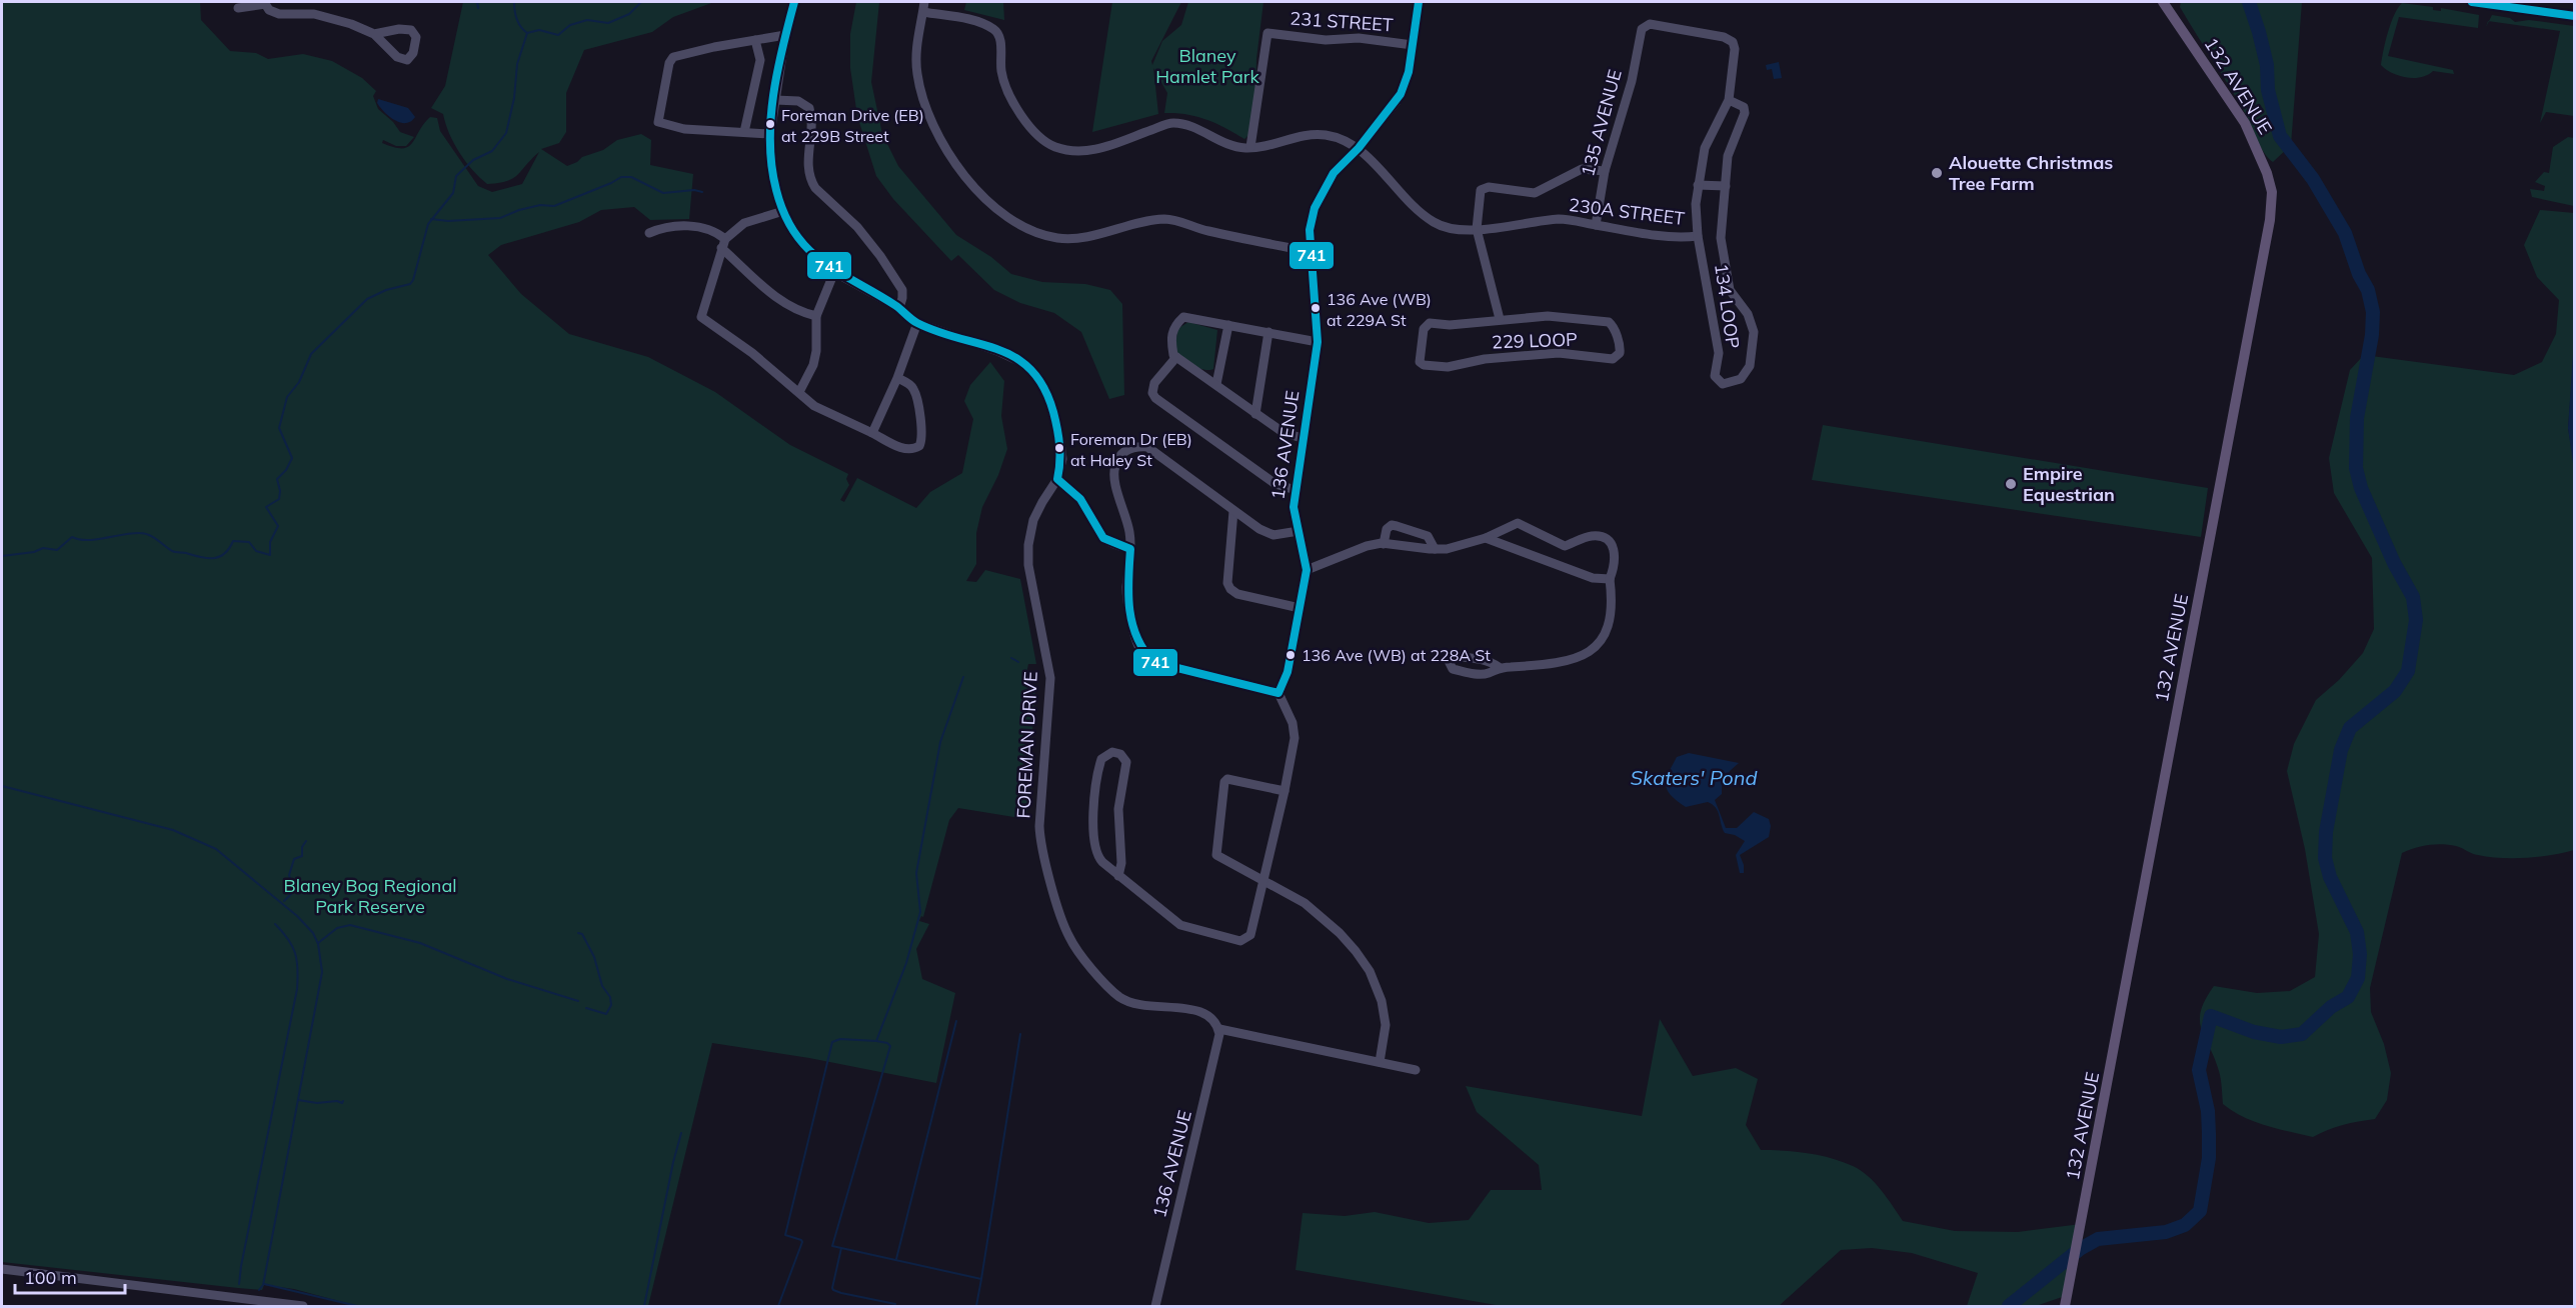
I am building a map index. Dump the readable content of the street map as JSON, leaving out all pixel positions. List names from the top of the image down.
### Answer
{
  "streets": {
    "main road": ["132 AVENUE"],
    "street": [
      "231 STREET",
      "135 AVENUE",
      "230A STREET",
      "134 LOOP",
      "229 LOOP",
      "136 AVENUE",
      "FOREMAN DRIVE"
    ]
  },
  "crossings": [
    ["231 STREET", "230A STREET"],
    ["231 STREET", "136 AVENUE"],
    ["135 AVENUE", "230A STREET"],
    ["135 AVENUE", "134 LOOP"],
    ["230A STREET", "134 LOOP"],
    ["230A STREET", "136 AVENUE"],
    ["136 AVENUE", "FOREMAN DRIVE"]
  ],
  "water": ["Skaters' Pond"],
  "parks": ["Blaney Hamlet Park", "Blaney Bog Regional Park Reserve"],
  "places": [
    "Foreman Drive (EB) at 229B Street",
    "Alouette Christmas Tree Farm",
    "136 Ave (WB) at 229A St",
    "Foreman Dr (EB) at Haley St",
    "Empire Equestrian",
    "136 Ave (WB) at 228A St"
  ],
  "lines": ["transit line 741"],
  "scale_bar": "100 m"
}
